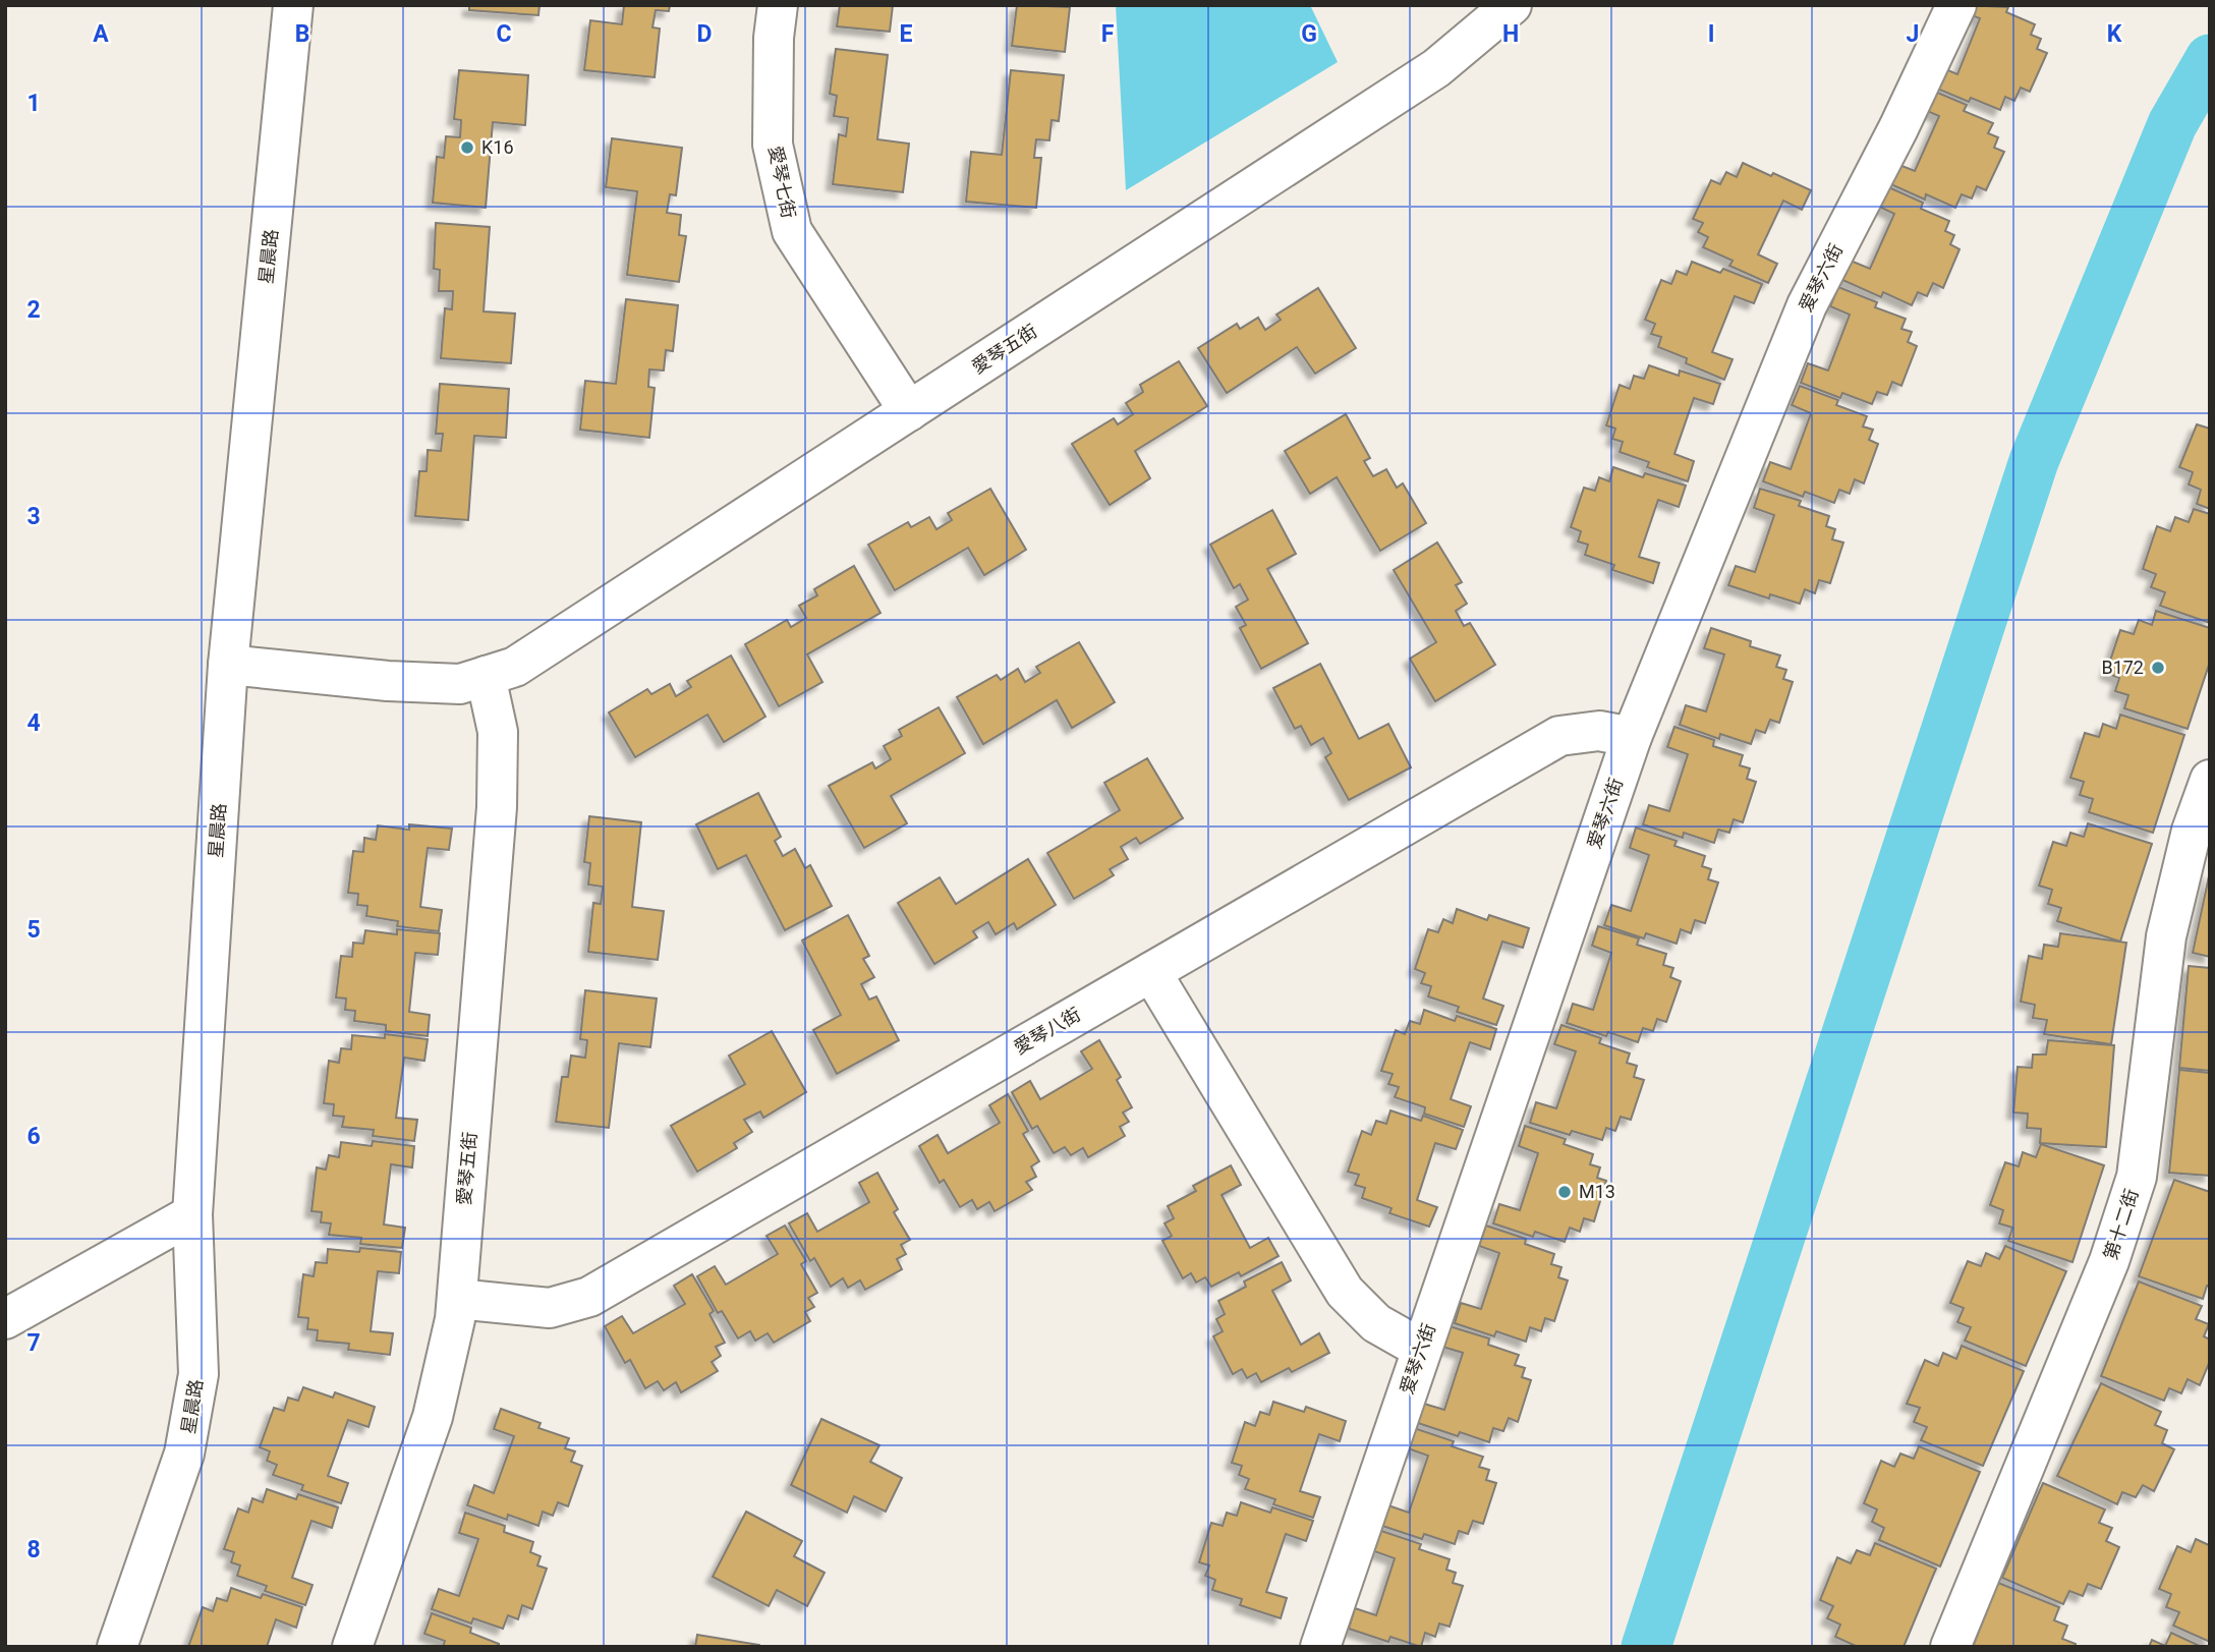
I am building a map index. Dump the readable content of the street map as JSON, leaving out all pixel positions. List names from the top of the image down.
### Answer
{
  "streets": {
    "street": [
      "愛琴七街",
      "星晨路",
      "爱琴六街",
      "愛琴五街",
      "愛琴八街",
      "第十二街"
    ]
  },
  "crossings": [
    ["愛琴七街", "愛琴五街"],
    ["星晨路", "愛琴五街"],
    ["爱琴六街", "愛琴八街"],
    ["愛琴五街", "愛琴八街"]
  ],
  "places": ["K16", "B172", "M13"],
  "grid": {
    "columns": [
      "A",
      "B",
      "C",
      "D",
      "E",
      "F",
      "G",
      "H",
      "I",
      "J",
      "K"
    ],
    "rows": [
      "1",
      "2",
      "3",
      "4",
      "5",
      "6",
      "7",
      "8"
    ]
  }
}
